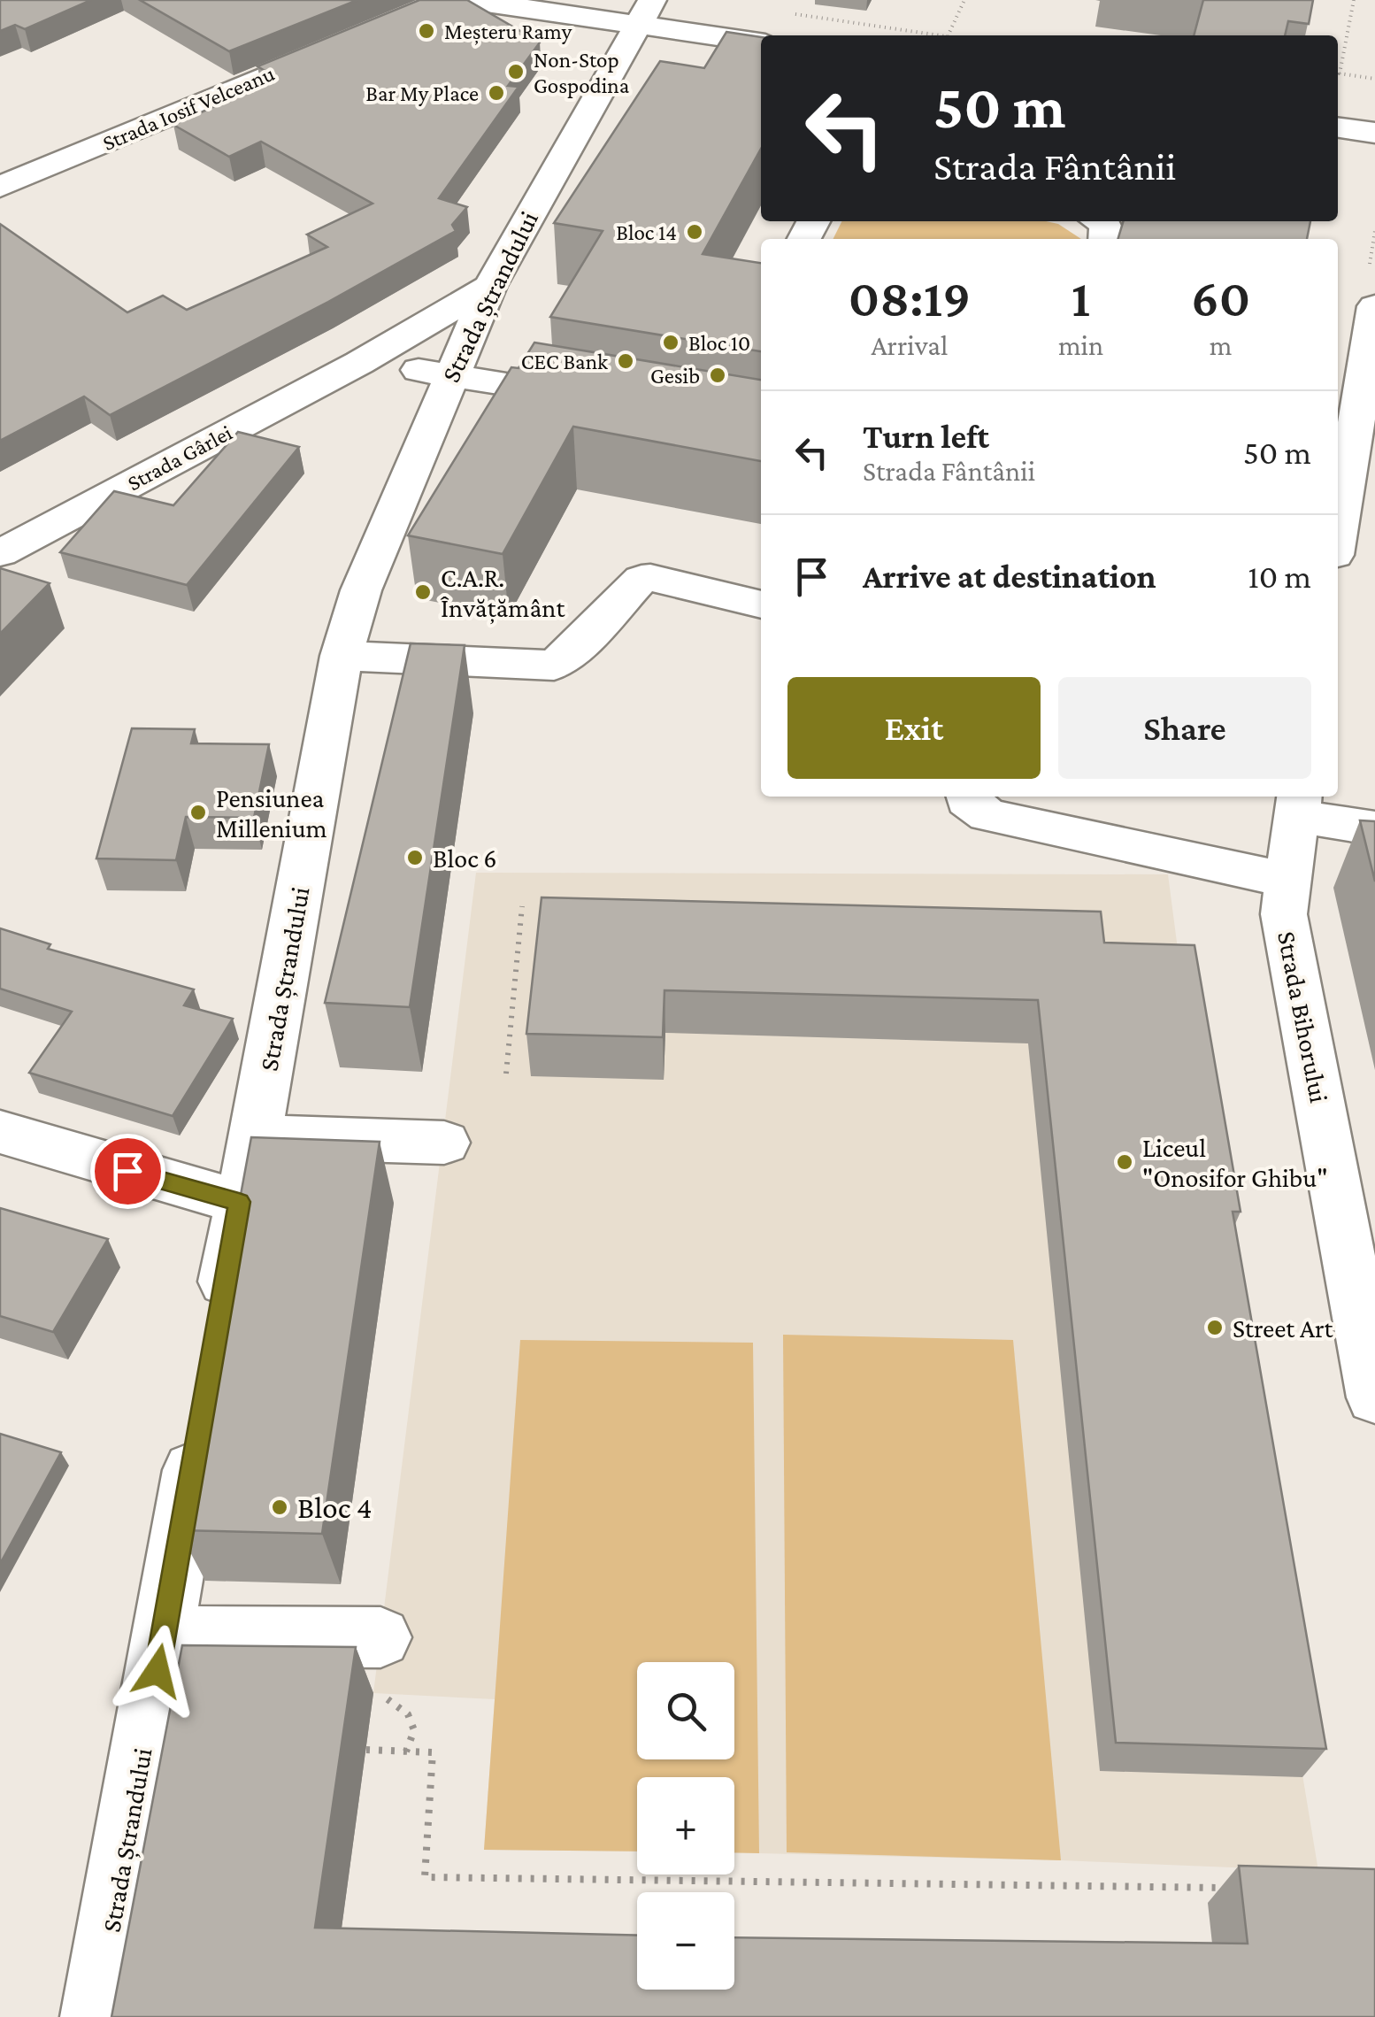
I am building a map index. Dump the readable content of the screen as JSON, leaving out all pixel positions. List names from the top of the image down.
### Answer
{
  "streets": {
    "street": [
      "Strada Iosif Velceanu",
      "Strada Ștrandului",
      "Strada Gârlei",
      "Strada Bihorului"
    ]
  },
  "crossings": [
    ["Strada Ștrandului", "Strada Gârlei"]
  ],
  "places": [
    "Meșteru Ramy",
    "Non-Stop Gospodina",
    "Bar My Place",
    "Bloc 14",
    "Bloc 10",
    "CEC Bank",
    "Gesib",
    "C.A.R. Învățământ",
    "Pensiunea Millenium",
    "Bloc 6",
    "Liceul \"Onosifor Ghibu\"",
    "Street Art",
    "Bloc 4"
  ],
  "page": {
    "turn": ["50 m", "Strada Fântânii"],
    "eta": [
      "08:19",
      "Arrival",
      "1",
      "min",
      "60",
      "m"
    ],
    "list": [
      {
        "name": "Turn left",
        "note": "Strada Fântânii",
        "value": "50 m"
      },
      {
        "name": "Arrive at destination",
        "value": "10 m"
      }
    ],
    "buttons": ["Exit", "Share"],
    "map_buttons": ["+", "−"]
  }
}
